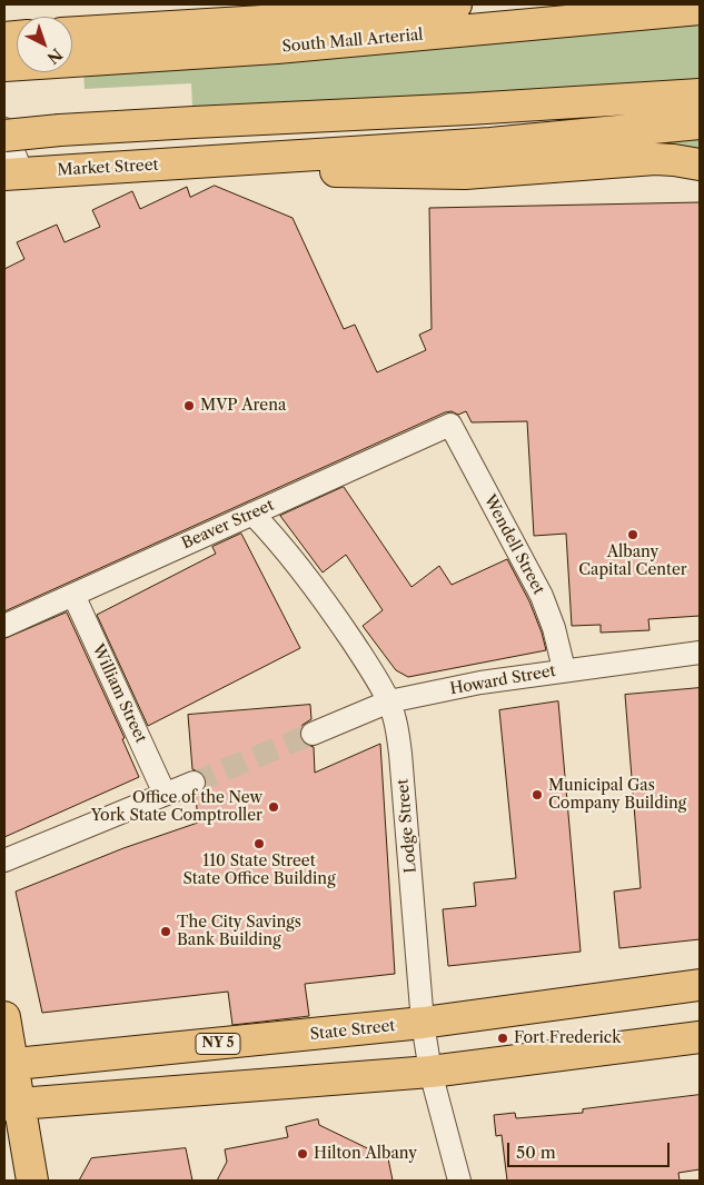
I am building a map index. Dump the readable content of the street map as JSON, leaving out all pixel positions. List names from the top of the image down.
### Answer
{
  "streets": {
    "main road": [
      "South Mall Arterial",
      "Market Street",
      "State Street",
      "NY 5"
    ],
    "street": [
      "Beaver Street",
      "Wendell Street",
      "Howard Street",
      "William Street",
      "Lodge Street"
    ]
  },
  "crossings": [
    ["Beaver Street", "Wendell Street"],
    ["Beaver Street", "William Street"],
    ["Beaver Street", "Lodge Street"],
    ["Wendell Street", "Howard Street"],
    ["Howard Street", "Lodge Street"],
    ["Lodge Street", "State Street"]
  ],
  "places": [
    "MVP Arena",
    "Albany Capital Center",
    "Municipal Gas Company Building",
    "Office of the New York State Comptroller",
    "110 State Street State Office Building",
    "The City Savings Bank Building",
    "Fort Frederick",
    "Hilton Albany"
  ],
  "scale_bar": "50 m",
  "north": "bottom right"
}
